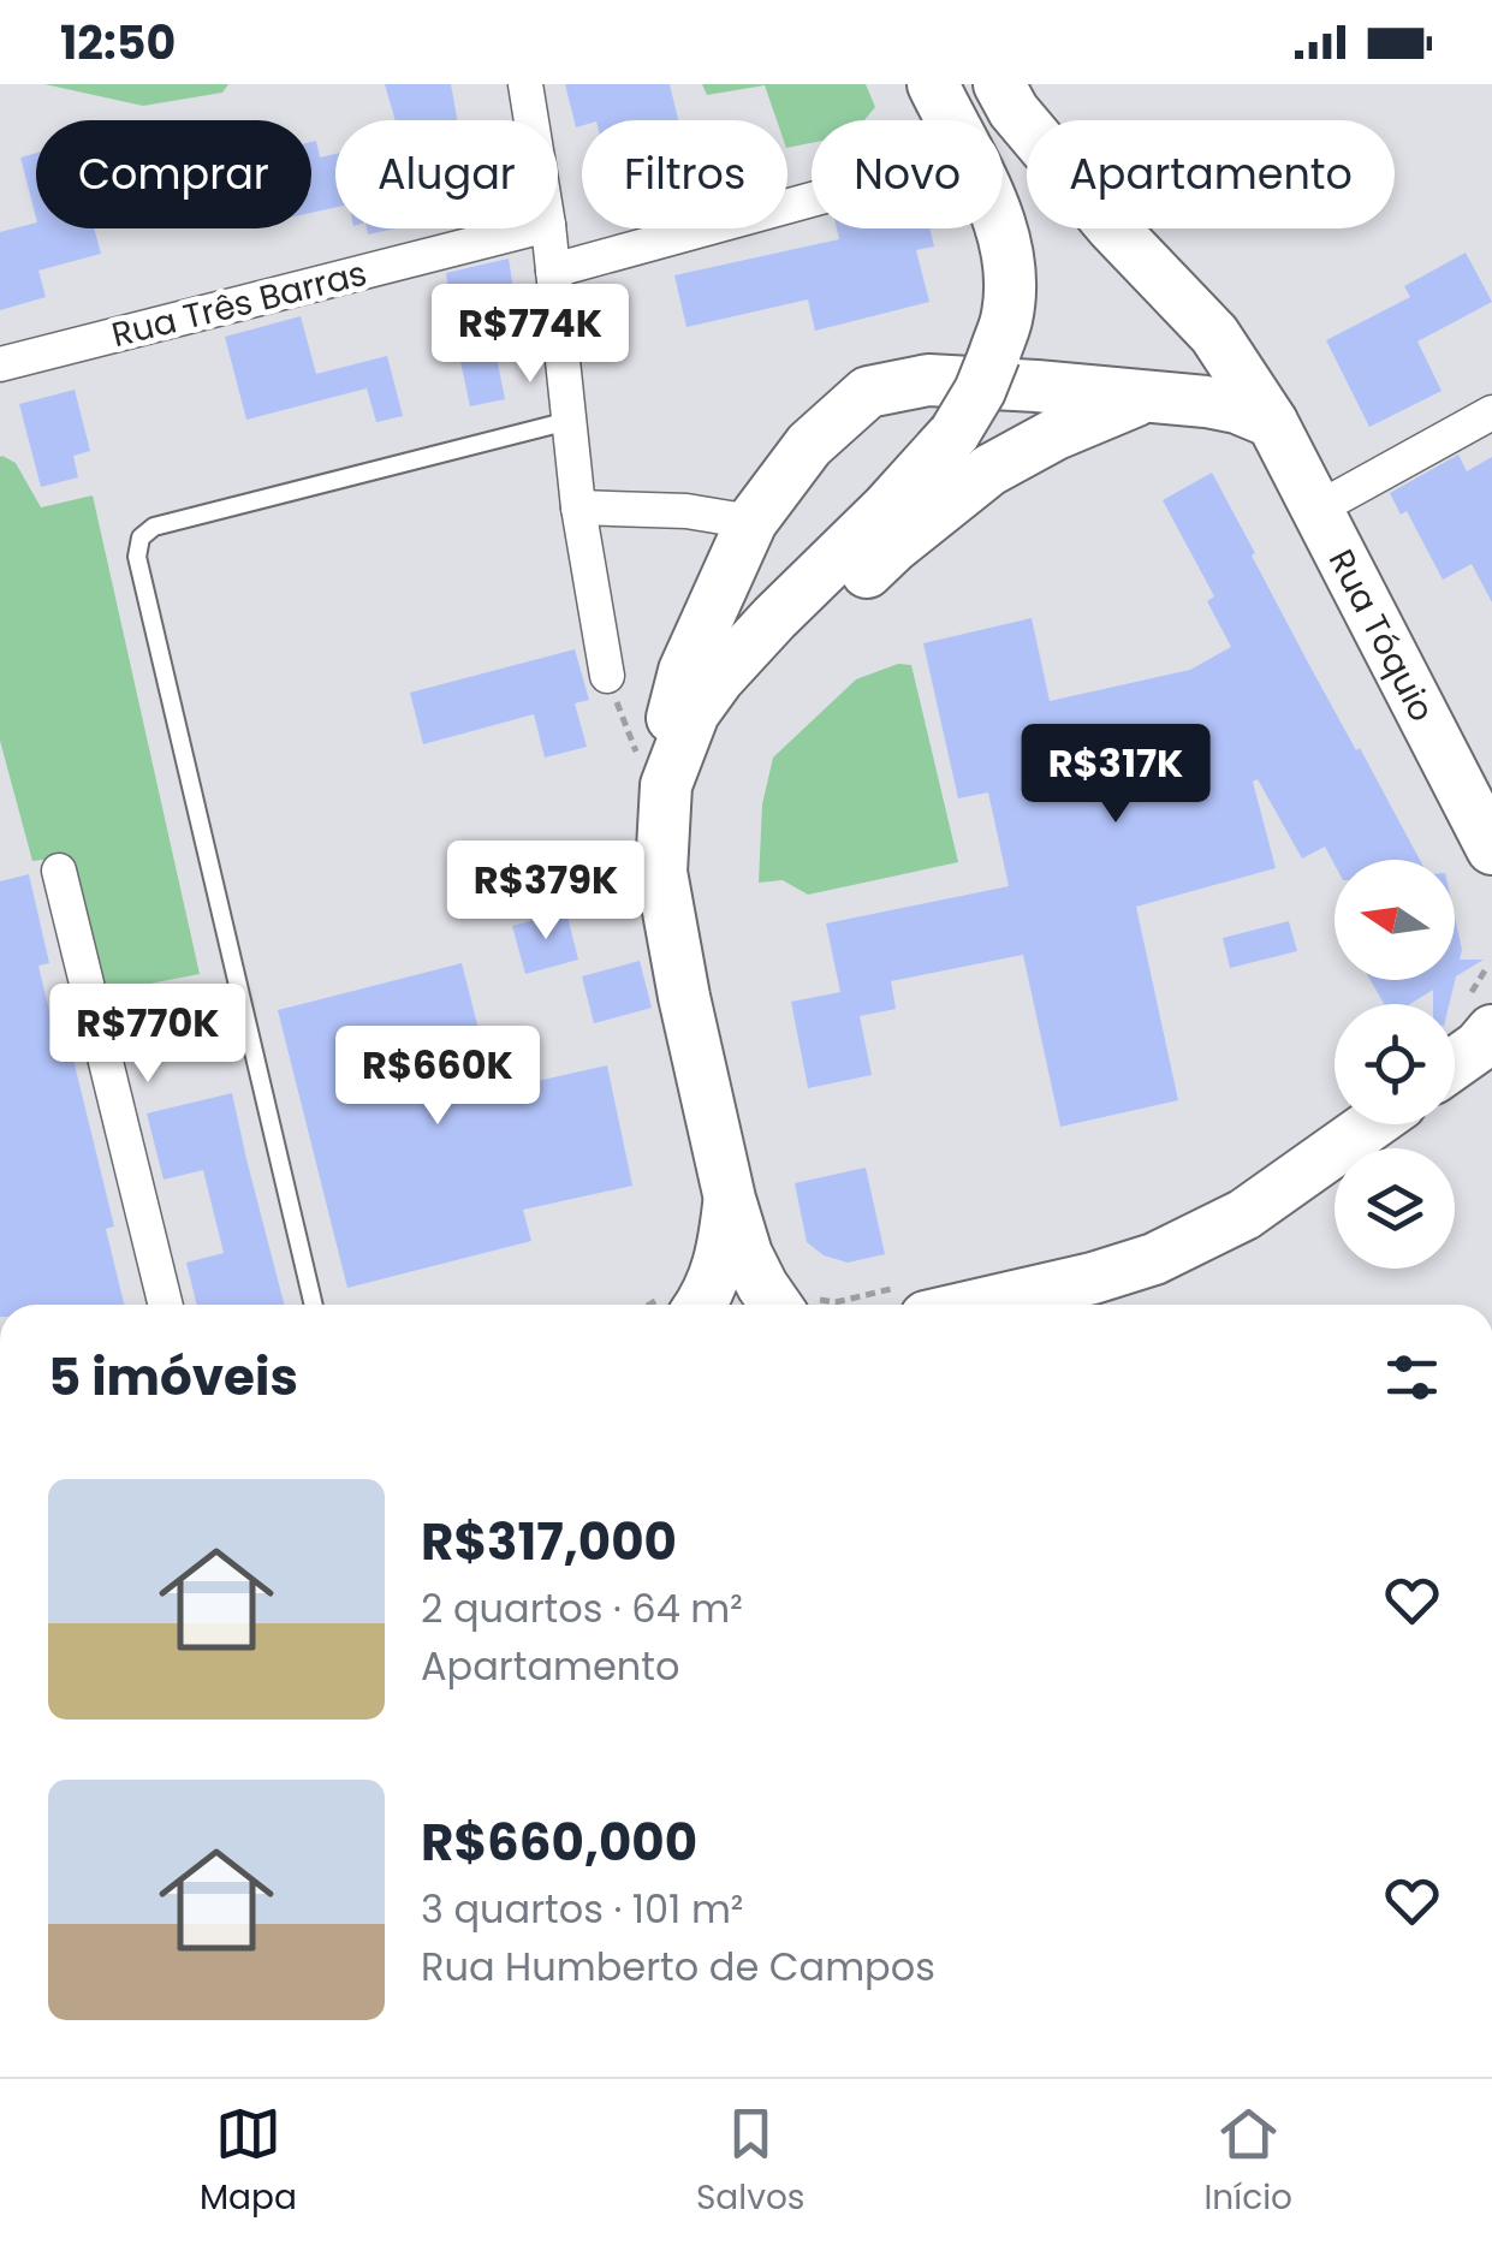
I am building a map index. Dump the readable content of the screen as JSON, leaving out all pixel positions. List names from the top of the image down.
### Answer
{
  "streets": {
    "main road": ["Rua Tóquio"],
    "street": ["Rua Três Barras"]
  },
  "north": "left",
  "page": {
    "status": "12:50",
    "chip": [
      "Comprar",
      "Alugar",
      "Filtros",
      "Novo",
      "Apartamento"
    ],
    "price": [
      "R$774K",
      "R$317K",
      "R$379K",
      "R$770K",
      "R$660K"
    ],
    "heading": "5 imóveis",
    "list": [
      {
        "name": "R$317,000",
        "note": "2 quartos · 64 m² · Apartamento"
      },
      {
        "name": "R$660,000",
        "note": "3 quartos · 101 m² · Rua Humberto de Campos"
      }
    ],
    "tabs": ["Mapa", "Salvos", "Início"]
  }
}
